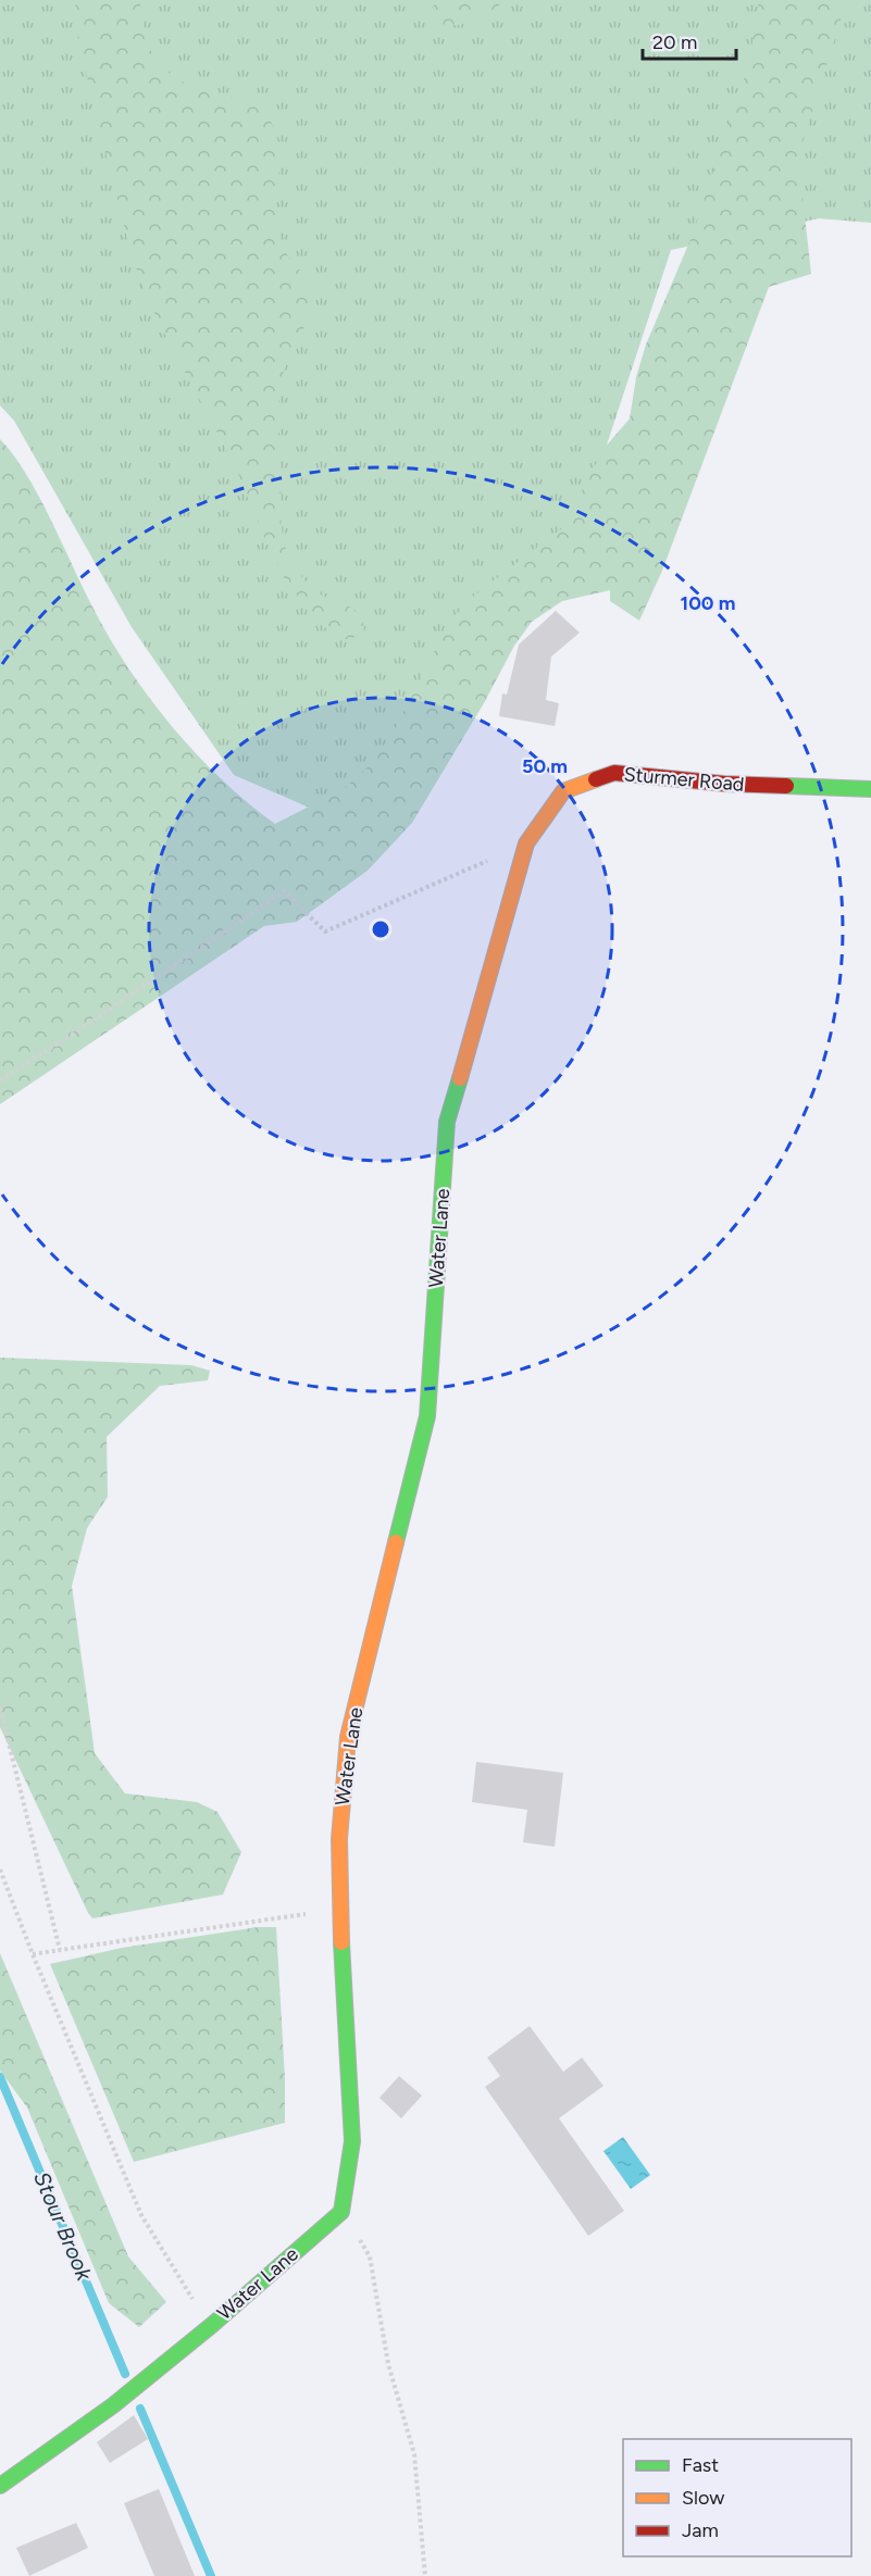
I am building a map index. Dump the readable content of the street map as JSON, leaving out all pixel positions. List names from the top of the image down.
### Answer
{
  "streets": {
    "main road": ["Sturmer Road", "Water Lane"]
  },
  "crossings": [
    ["Sturmer Road", "Water Lane"]
  ],
  "water": ["Stour Brook"],
  "legend": ["Fast", "Slow", "Jam"],
  "scale_bar": "20 m",
  "rings": ["100 m", "50 m"]
}
